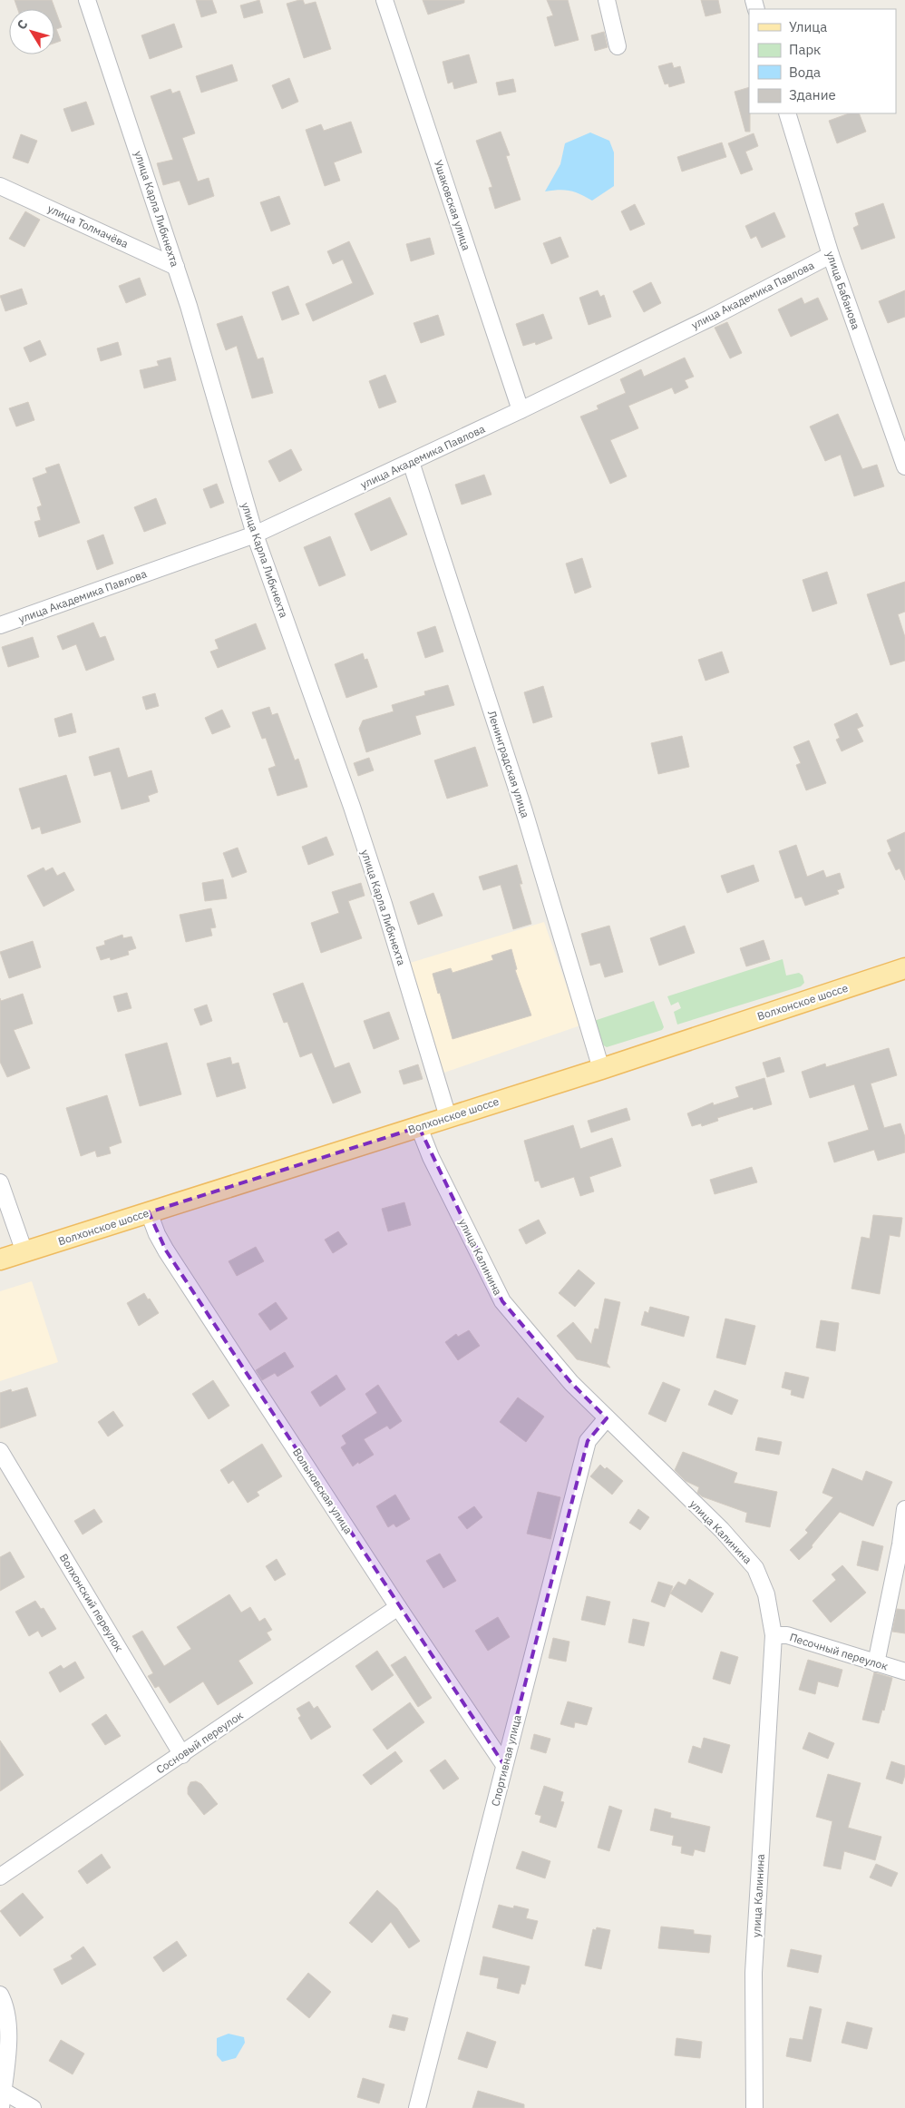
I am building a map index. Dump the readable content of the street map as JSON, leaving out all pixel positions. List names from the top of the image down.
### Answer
{
  "streets": {
    "main road": ["Волхонское шоссе"],
    "street": [
      "Ушаковская улица",
      "улица Карла Либкнехта",
      "улица Толмачёва",
      "улица Бабанова",
      "улица Академика Павлова",
      "Ленинградская улица",
      "улица Калинина",
      "Вольновская улица",
      "Волхонский переулок",
      "Песочный переулок",
      "Сосновый переулок",
      "Спортивная улица"
    ]
  },
  "crossings": [
    ["Ушаковская улица", "улица Академика Павлова"],
    ["улица Карла Либкнехта", "улица Толмачёва"],
    ["улица Карла Либкнехта", "улица Академика Павлова"],
    ["улица Карла Либкнехта", "Волхонское шоссе"],
    ["улица Бабанова", "улица Академика Павлова"],
    ["улица Академика Павлова", "Ленинградская улица"],
    ["Ленинградская улица", "Волхонское шоссе"],
    ["Волхонское шоссе", "улица Калинина"],
    ["Волхонское шоссе", "Вольновская улица"],
    ["улица Калинина", "Песочный переулок"],
    ["улица Калинина", "Спортивная улица"],
    ["Вольновская улица", "Сосновый переулок"],
    ["Вольновская улица", "Спортивная улица"],
    ["Волхонский переулок", "Сосновый переулок"]
  ],
  "legend": [
    "Улица",
    "Парк",
    "Вода",
    "Здание"
  ],
  "north": "top left"
}
